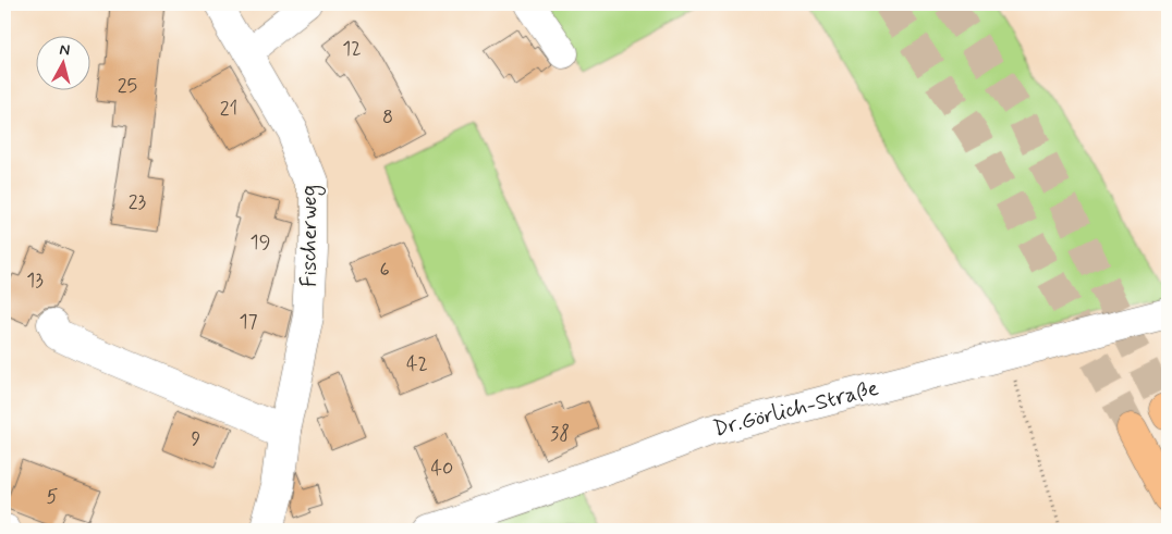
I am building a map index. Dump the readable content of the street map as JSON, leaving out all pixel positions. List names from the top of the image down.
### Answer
{
  "streets": {
    "street": ["Fischerweg", "Dr.Görlich-Straße"]
  },
  "house_numbers": [
    "12",
    "25",
    "21",
    "8",
    "23",
    "19",
    "6",
    "13",
    "17",
    "42",
    "38",
    "9",
    "40",
    "5"
  ],
  "north": "top"
}
